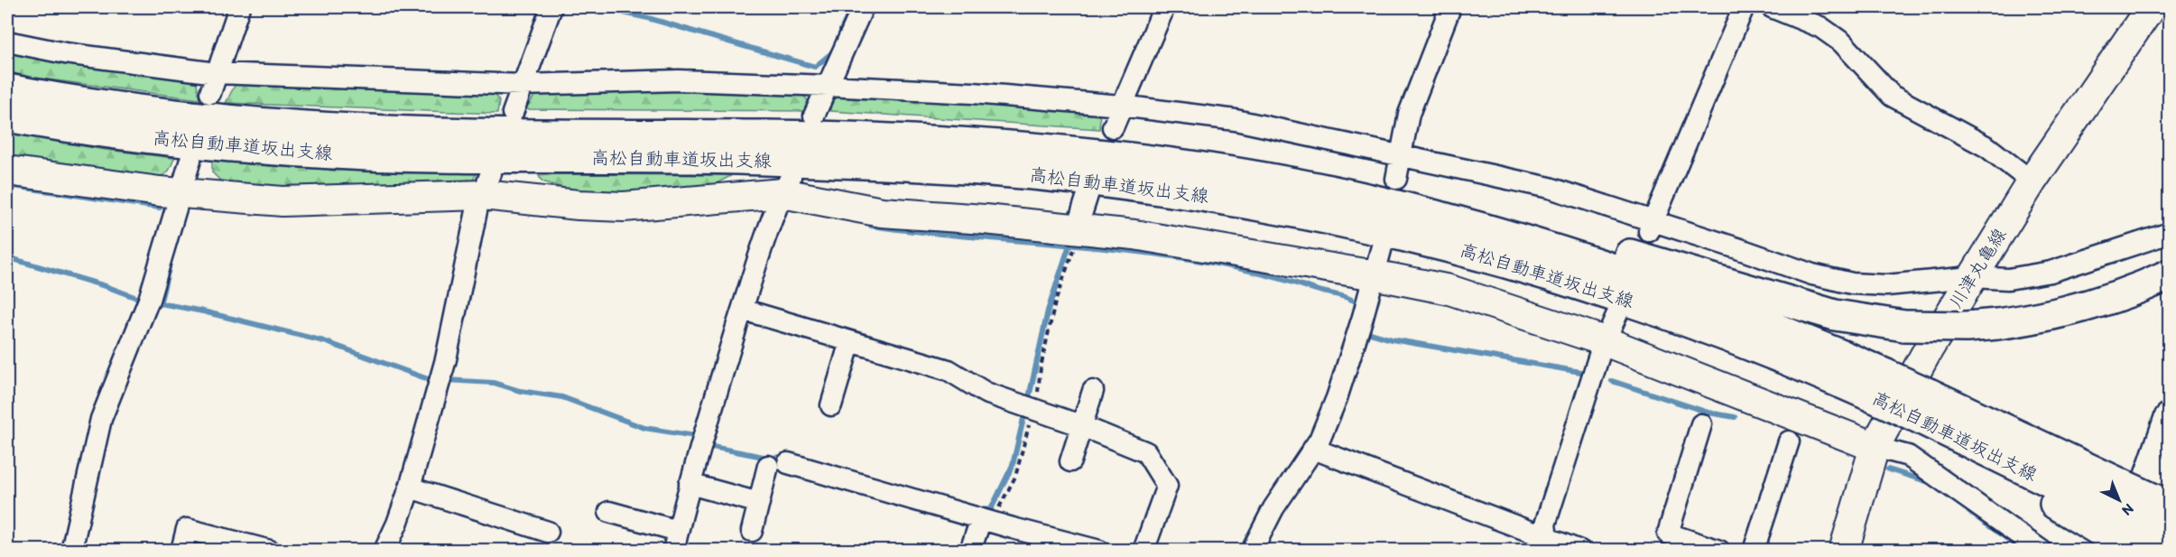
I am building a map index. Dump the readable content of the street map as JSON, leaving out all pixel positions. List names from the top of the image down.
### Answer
{
  "streets": {
    "highway": ["高松自動車道坂出支線"],
    "street": ["川津丸亀線"]
  },
  "north": "bottom right"
}
